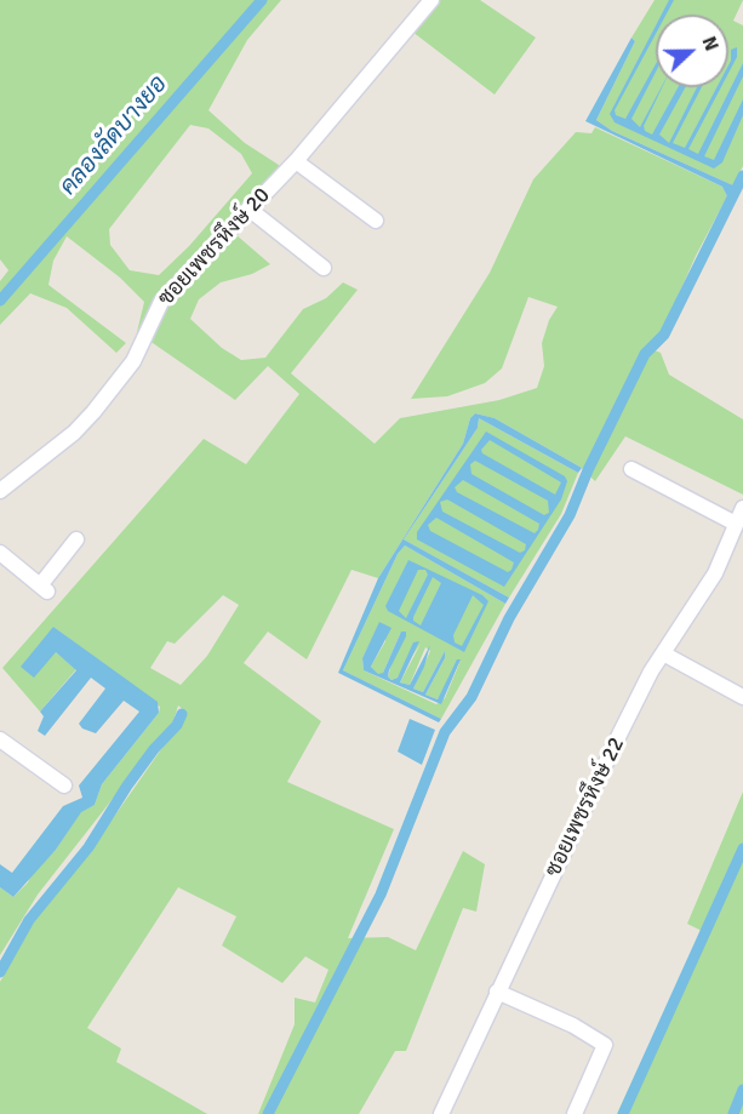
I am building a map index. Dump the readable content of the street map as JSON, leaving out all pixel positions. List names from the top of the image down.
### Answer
{
  "streets": {
    "street": ["ซอยเพชรหึงษ์ 20", "ซอยเพชรหึงษ์ 22"]
  },
  "water": ["คลองลัดบางยอ"],
  "north": "right"
}
